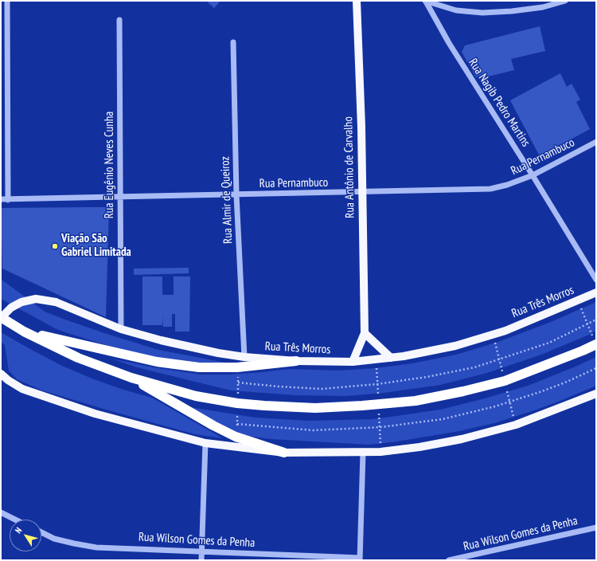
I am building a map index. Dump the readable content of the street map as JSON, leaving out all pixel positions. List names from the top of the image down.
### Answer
{
  "streets": {
    "main road": ["Rua Antônio de Carvalho", "Rua Três Morros"],
    "street": [
      "Rua Nagib Pedro Martins",
      "Rua Pernambuco",
      "Rua Eugênio Neves Cunha",
      "Rua Almir de Queiroz",
      "Rua Wilson Gomes da Penha"
    ]
  },
  "crossings": [
    ["Rua Nagib Pedro Martins", "Rua Pernambuco"],
    ["Rua Pernambuco", "Rua Eugênio Neves Cunha"],
    ["Rua Pernambuco", "Rua Antônio de Carvalho"],
    ["Rua Pernambuco", "Rua Almir de Queiroz"],
    ["Rua Eugênio Neves Cunha", "Rua Três Morros"],
    ["Rua Antônio de Carvalho", "Rua Três Morros"],
    ["Rua Almir de Queiroz", "Rua Três Morros"]
  ],
  "places": ["Viação São Gabriel Limitada"],
  "north": "top left"
}
